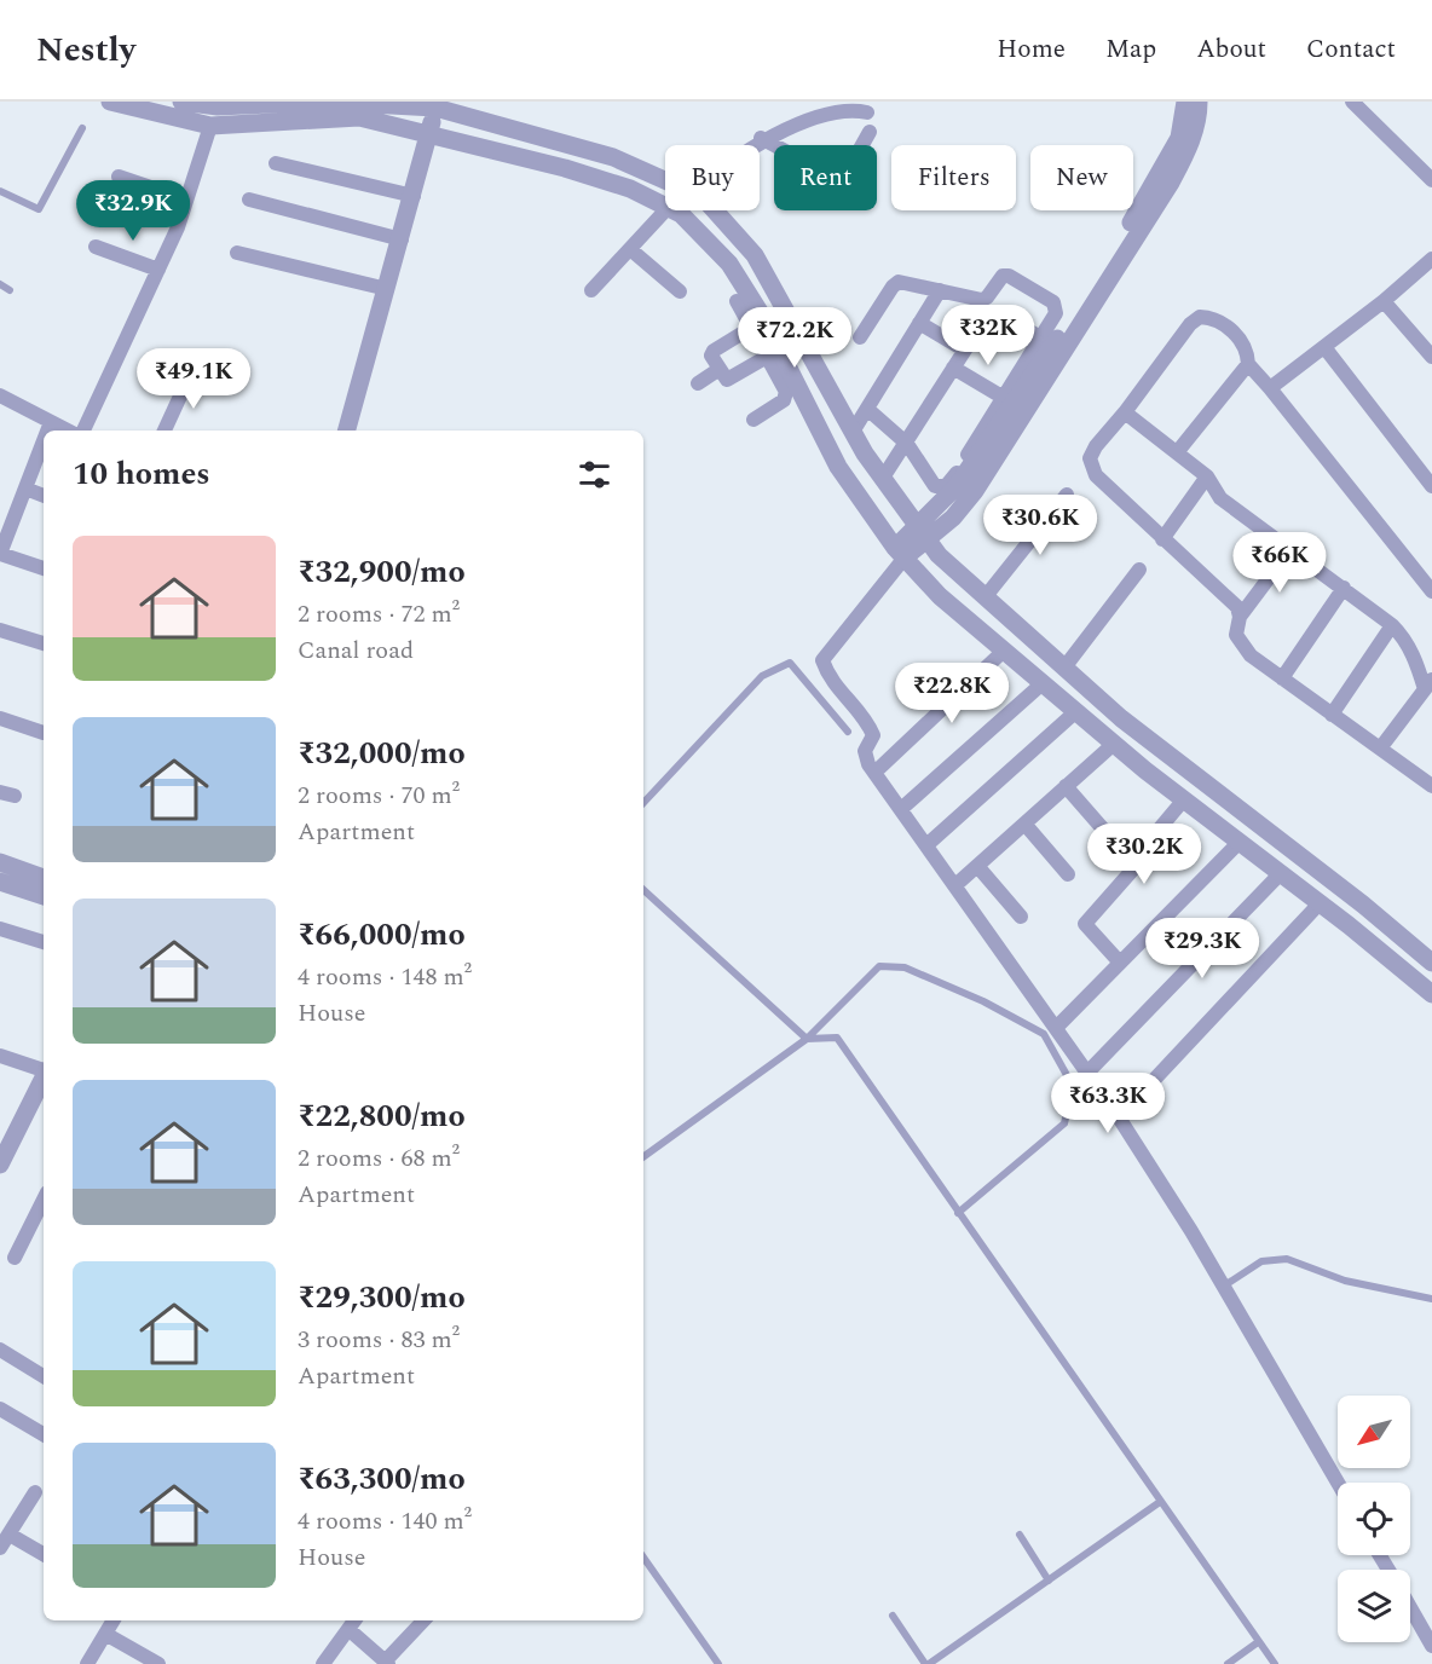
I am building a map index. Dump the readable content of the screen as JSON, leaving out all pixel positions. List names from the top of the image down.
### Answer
{
  "north": "bottom left",
  "page": {
    "header": "Nestly",
    "nav": [
      "Home",
      "Map",
      "About",
      "Contact"
    ],
    "chip": [
      "Buy",
      "Rent",
      "Filters",
      "New"
    ],
    "price": [
      "₹32.9K",
      "₹32K",
      "₹72.2K",
      "₹49.1K",
      "₹30.6K",
      "₹66K",
      "₹22.8K",
      "₹30.2K",
      "₹29.3K",
      "₹63.3K"
    ],
    "heading": "10 homes",
    "list": [
      {
        "name": "₹32,900/mo",
        "note": "2 rooms · 72 m² · Canal road"
      },
      {
        "name": "₹32,000/mo",
        "note": "2 rooms · 70 m² · Apartment"
      },
      {
        "name": "₹66,000/mo",
        "note": "4 rooms · 148 m² · House"
      },
      {
        "name": "₹22,800/mo",
        "note": "2 rooms · 68 m² · Apartment"
      },
      {
        "name": "₹29,300/mo",
        "note": "3 rooms · 83 m² · Apartment"
      },
      {
        "name": "₹63,300/mo",
        "note": "4 rooms · 140 m² · House"
      }
    ]
  }
}
